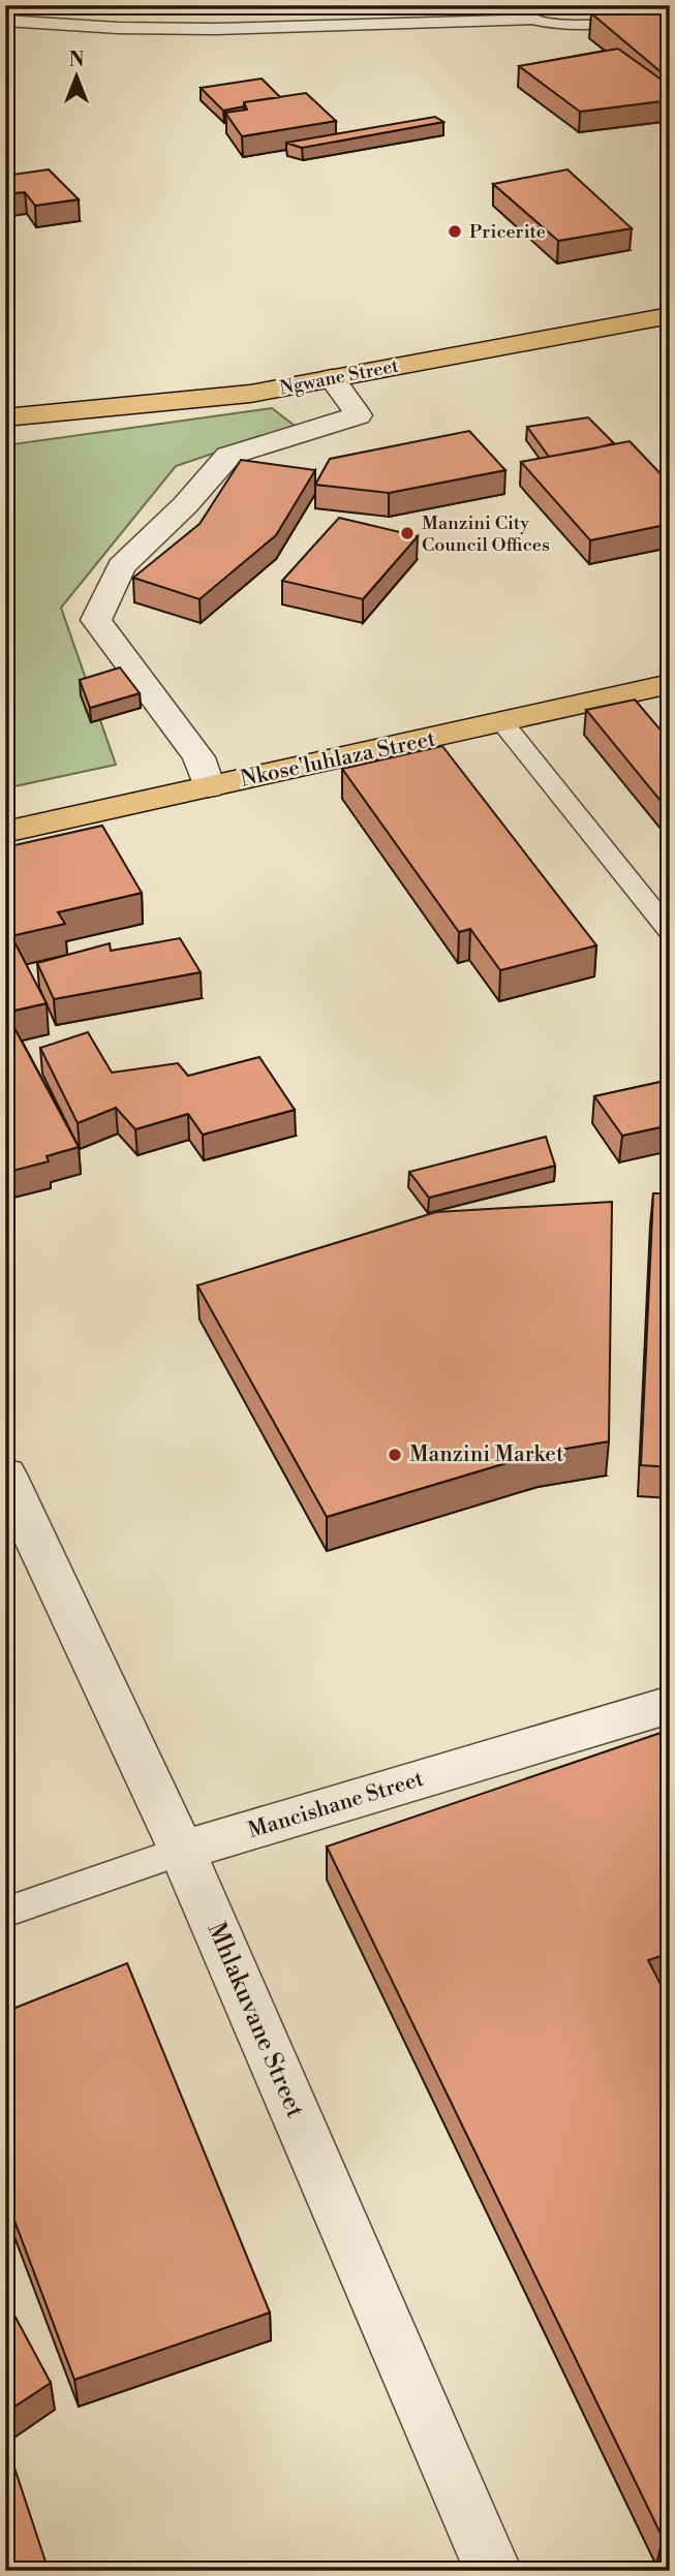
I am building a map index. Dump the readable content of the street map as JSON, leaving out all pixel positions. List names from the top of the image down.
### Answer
{
  "streets": {
    "main road": ["Ngwane Street", "Nkose'luhlaza Street"],
    "street": ["Mancishane Street", "Mhlakuvane Street"]
  },
  "crossings": [
    ["Mancishane Street", "Mhlakuvane Street"]
  ],
  "places": ["Pricerite", "Manzini City Council Offices", "Manzini Market"],
  "north": "top"
}
